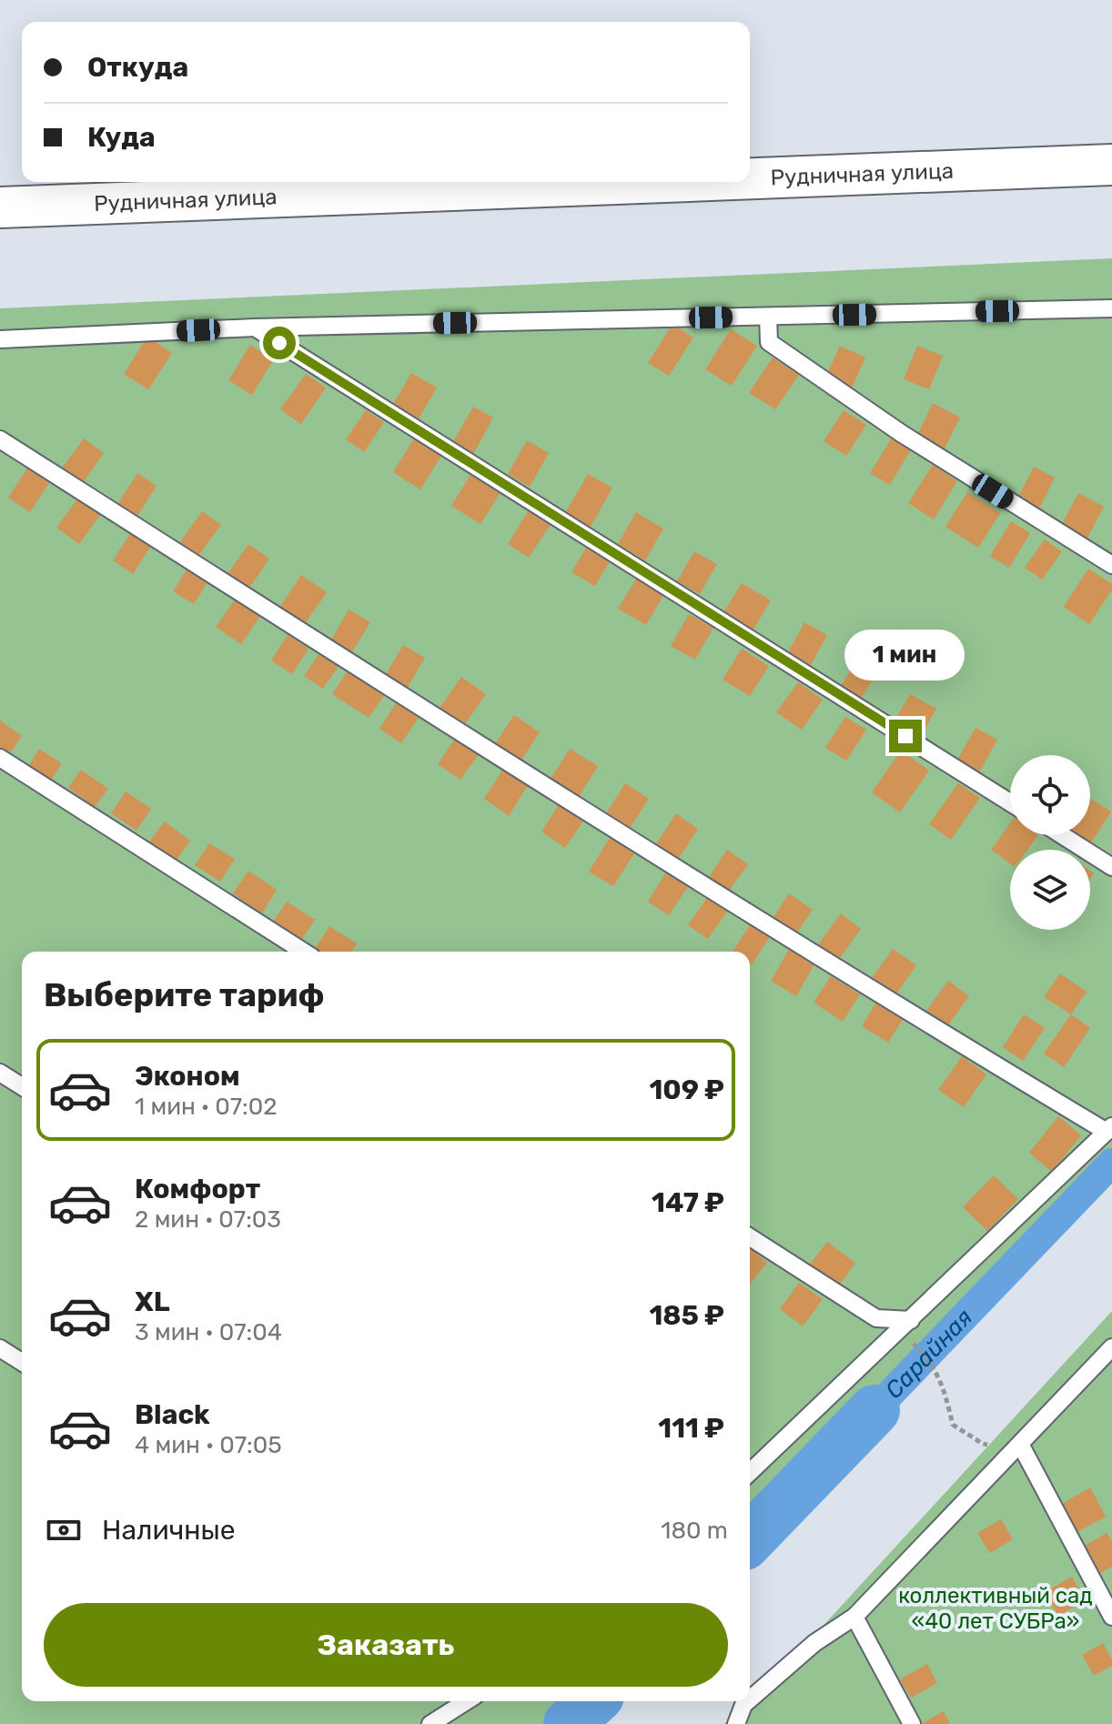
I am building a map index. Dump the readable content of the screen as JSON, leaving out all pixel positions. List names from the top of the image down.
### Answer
{
  "streets": {
    "highway": ["Рудничная улица"]
  },
  "water": ["Сарайная"],
  "parks": ["коллективный сад «40 лет СУБРа»"],
  "page": {
    "banner": ["Откуда", "Куда"],
    "bubble": "1 мин",
    "heading": "Выберите тариф",
    "list": [
      {
        "name": "Эконом",
        "note": "1 мин · 07:02",
        "value": "109 ₽"
      },
      {
        "name": "Комфорт",
        "note": "2 мин · 07:03",
        "value": "147 ₽"
      },
      {
        "name": "XL",
        "note": "3 мин · 07:04",
        "value": "185 ₽"
      },
      {
        "name": "Black",
        "note": "4 мин · 07:05",
        "value": "111 ₽"
      }
    ],
    "pay": ["Наличные", "180 m"],
    "buttons": "Заказать"
  }
}
